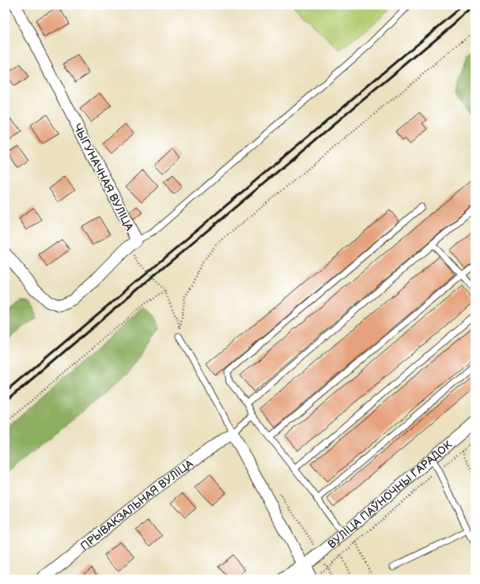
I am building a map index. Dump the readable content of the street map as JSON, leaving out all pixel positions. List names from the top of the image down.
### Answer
{
  "streets": {
    "street": ["ЧЫГУНАЧНАЯ ВУЛІЦА", "ВУЛІЦА ПАЎНОЧНЫ ГАРАДОК", "ПРЫВАКЗАЛЬНАЯ ВУЛІЦА"]
  }
}
